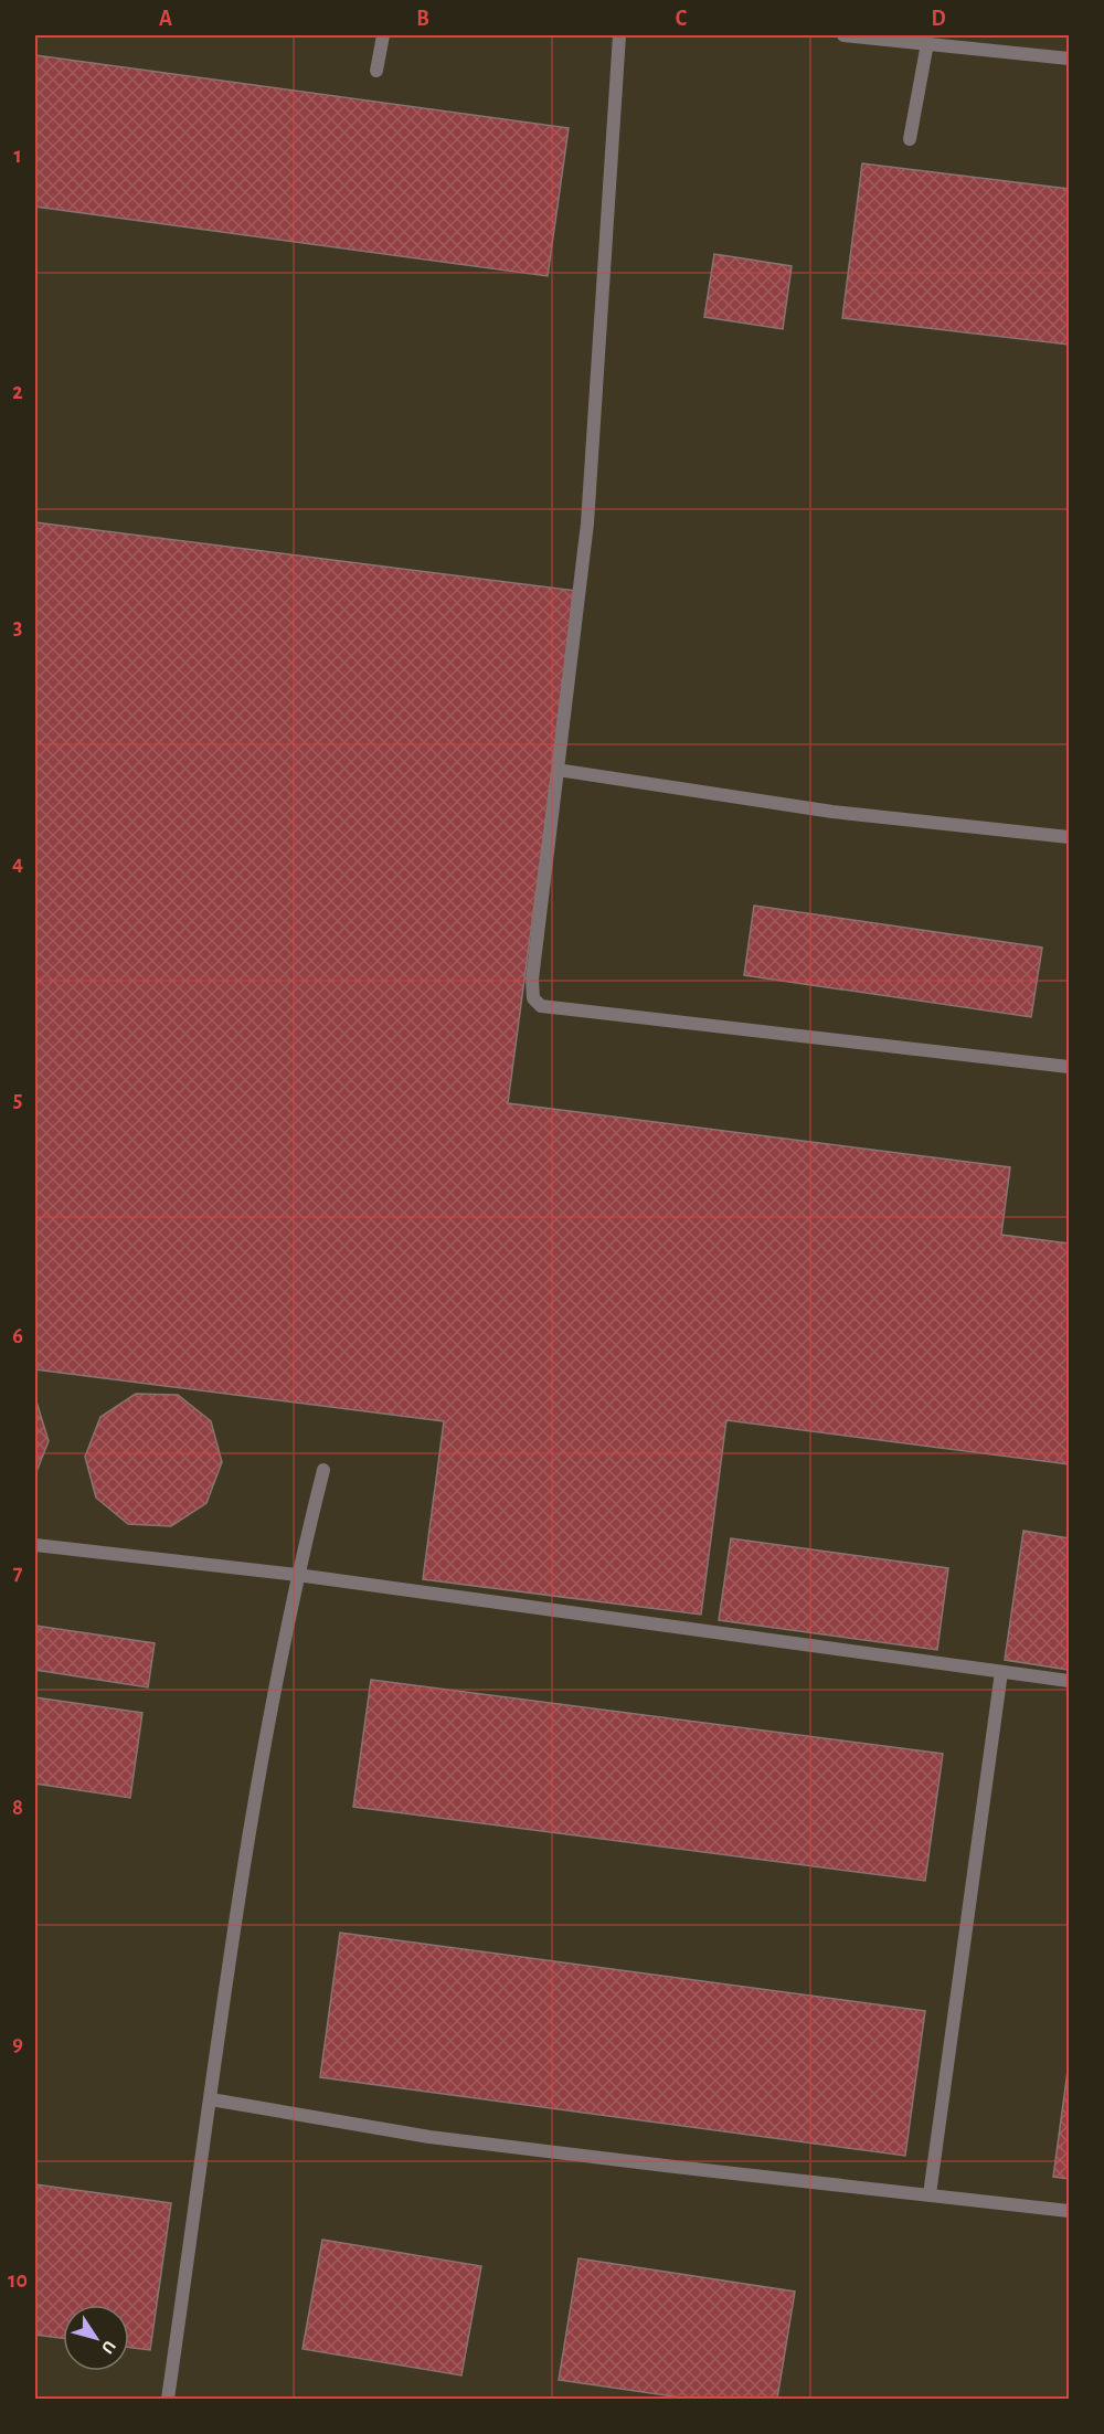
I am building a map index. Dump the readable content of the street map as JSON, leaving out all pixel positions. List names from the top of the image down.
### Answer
{
  "north": "bottom right",
  "grid": {
    "columns": [
      "A",
      "B",
      "C",
      "D"
    ],
    "rows": [
      "1",
      "2",
      "3",
      "4",
      "5",
      "6",
      "7",
      "8",
      "9",
      "10"
    ]
  }
}
